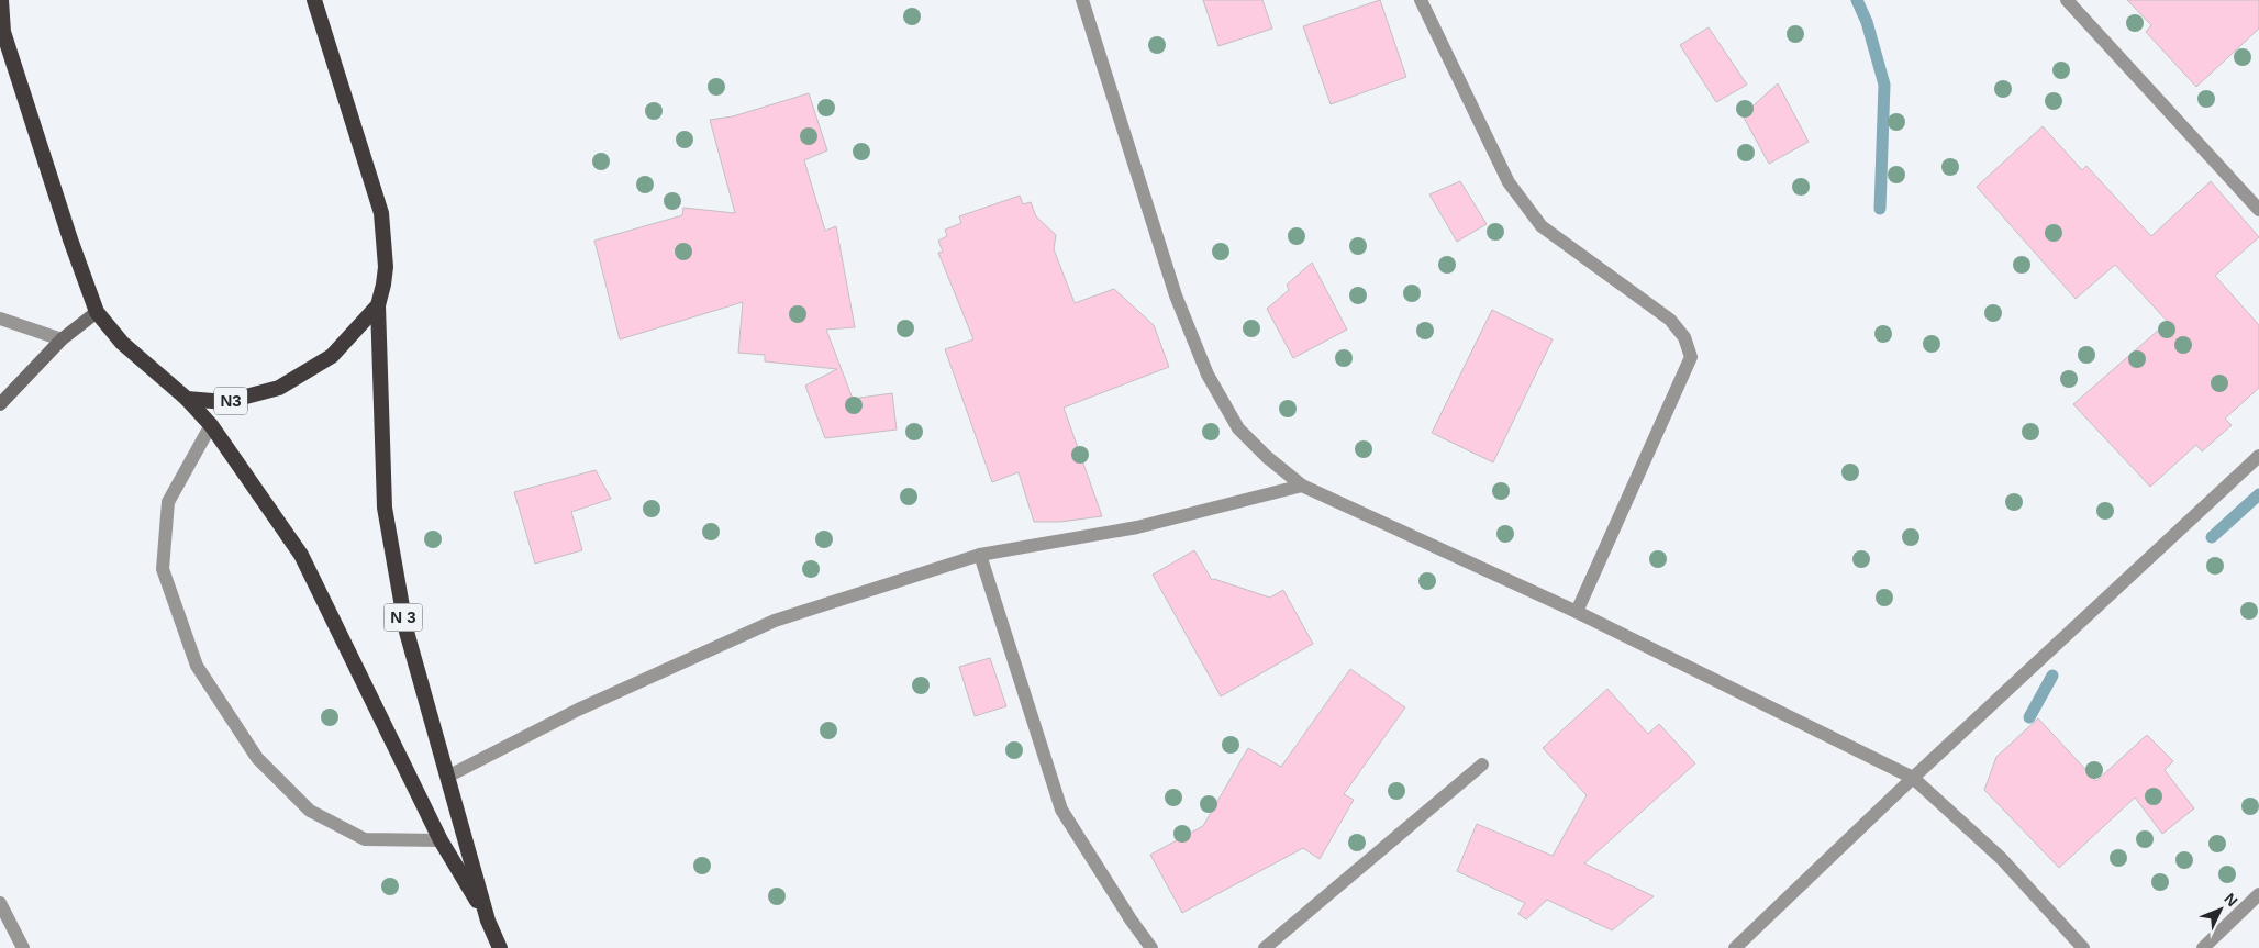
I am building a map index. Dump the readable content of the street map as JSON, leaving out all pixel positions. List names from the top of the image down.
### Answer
{
  "streets": {
    "highway": ["N3", "N 3"]
  },
  "crossings": [
    ["N3", "N 3"]
  ],
  "north": "top right"
}
